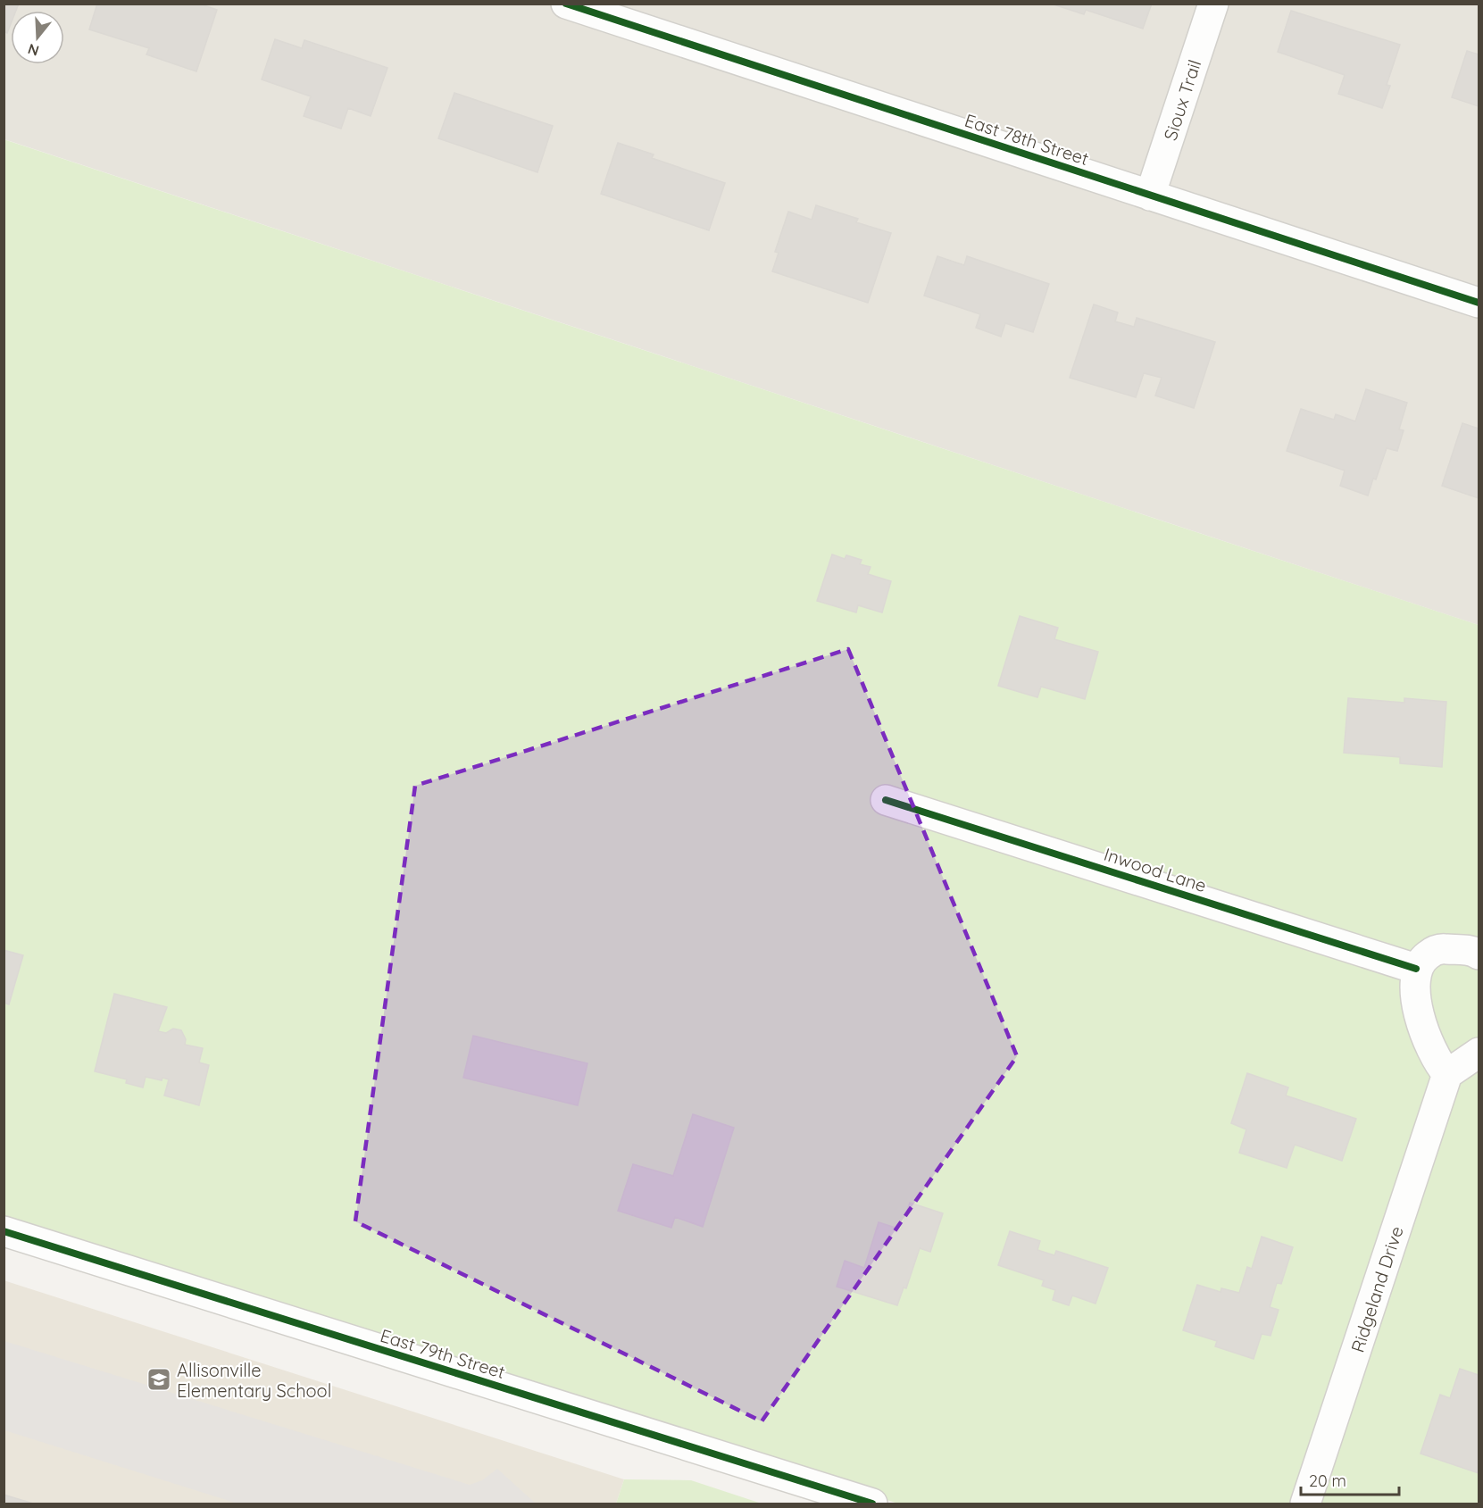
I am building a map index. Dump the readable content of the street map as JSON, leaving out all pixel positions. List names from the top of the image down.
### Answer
{
  "streets": {
    "street": [
      "Sioux Trail",
      "East 78th Street",
      "Inwood Lane",
      "Ridgeland Drive",
      "East 79th Street"
    ]
  },
  "crossings": [
    ["Sioux Trail", "East 78th Street"]
  ],
  "places": {
    "school or university": ["Allisonville Elementary School"]
  },
  "scale_bar": "20 m",
  "north": "bottom"
}
